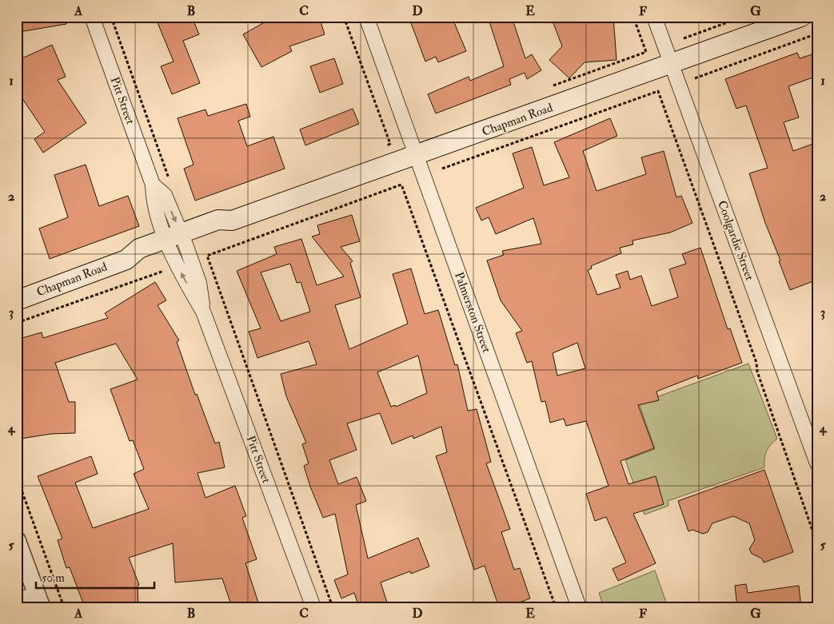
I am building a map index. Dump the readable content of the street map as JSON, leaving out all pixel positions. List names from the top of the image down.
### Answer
{
  "streets": {
    "main road": ["Chapman Road"],
    "street": ["Pitt Street", "Coolgardie Street", "Palmerston Street"]
  },
  "crossings": [
    ["Pitt Street", "Chapman Road"],
    ["Chapman Road", "Coolgardie Street"],
    ["Chapman Road", "Palmerston Street"]
  ],
  "scale_bar": "50 m",
  "grid": {
    "columns": [
      "A",
      "B",
      "C",
      "D",
      "E",
      "F",
      "G"
    ],
    "rows": [
      "1",
      "2",
      "3",
      "4",
      "5"
    ]
  }
}
